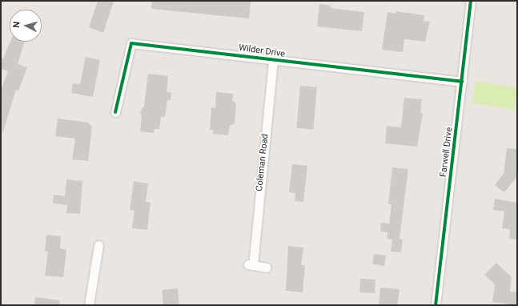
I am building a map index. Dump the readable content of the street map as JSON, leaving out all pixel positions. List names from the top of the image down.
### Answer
{
  "streets": {
    "street": ["Wilder Drive", "Farwell Drive", "Coleman Road"]
  },
  "crossings": [
    ["Wilder Drive", "Farwell Drive"],
    ["Wilder Drive", "Coleman Road"]
  ],
  "north": "left"
}
